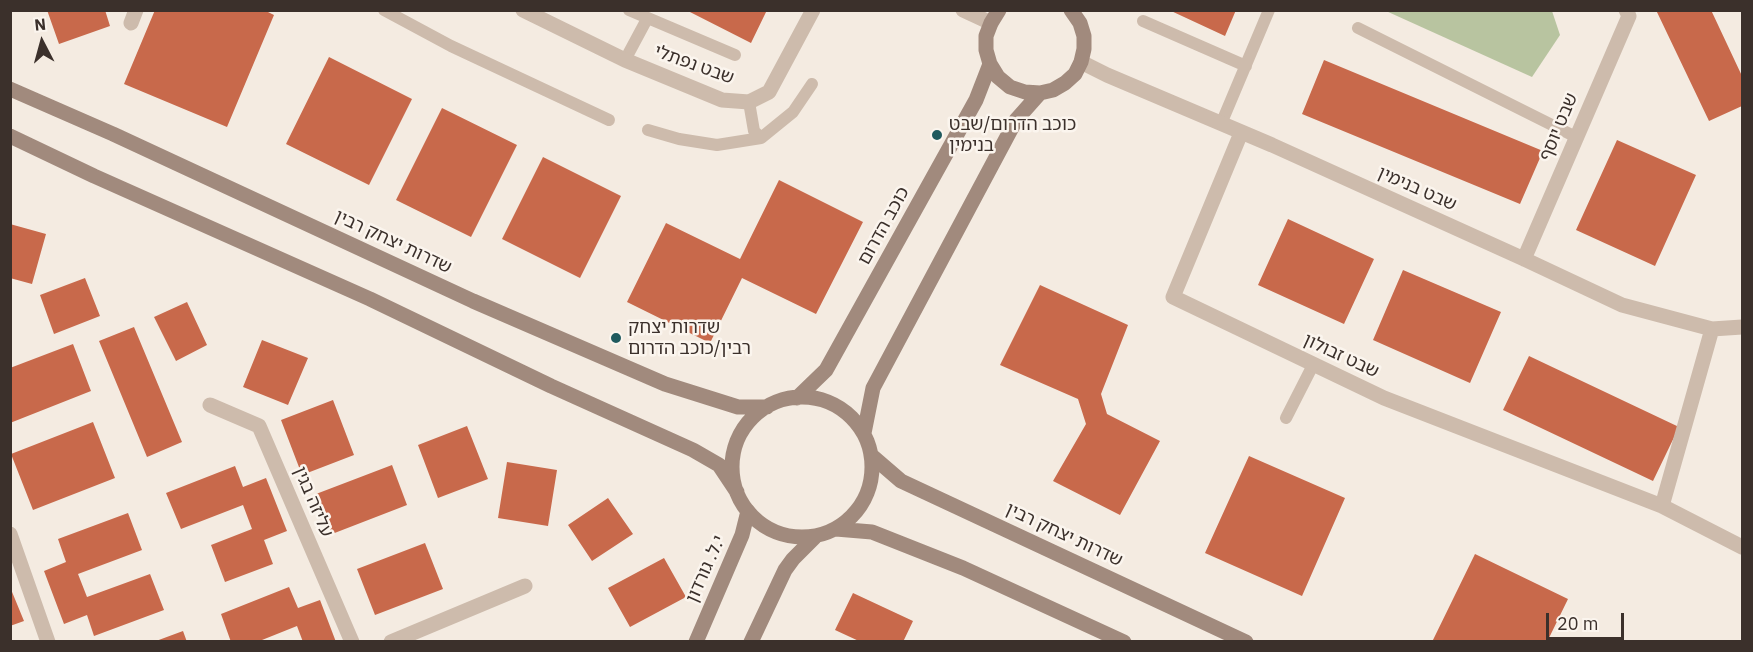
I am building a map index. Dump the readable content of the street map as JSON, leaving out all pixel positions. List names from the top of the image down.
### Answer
{
  "streets": {
    "main road": ["כוכב הדרום", "שדרות יצחק רבין", "י.ל. גורדון"],
    "street": [
      "שבט נפתלי",
      "שבט יוסף",
      "שבט בנימין",
      "שבט זבולון",
      "עליזה בגין"
    ]
  },
  "crossings": [
    ["שבט יוסף", "שבט בנימין"],
    ["שבט בנימין", "שבט זבולון"],
    ["כוכב הדרום", "שדרות יצחק רבין"],
    ["כוכב הדרום", "י.ל. גורדון"],
    ["שדרות יצחק רבין", "י.ל. גורדון"]
  ],
  "places": ["כוכב הדרום/שבט בנימין", "שדרות יצחק רבין/כוכב הדרום"],
  "scale_bar": "20 m",
  "north": "top"
}
